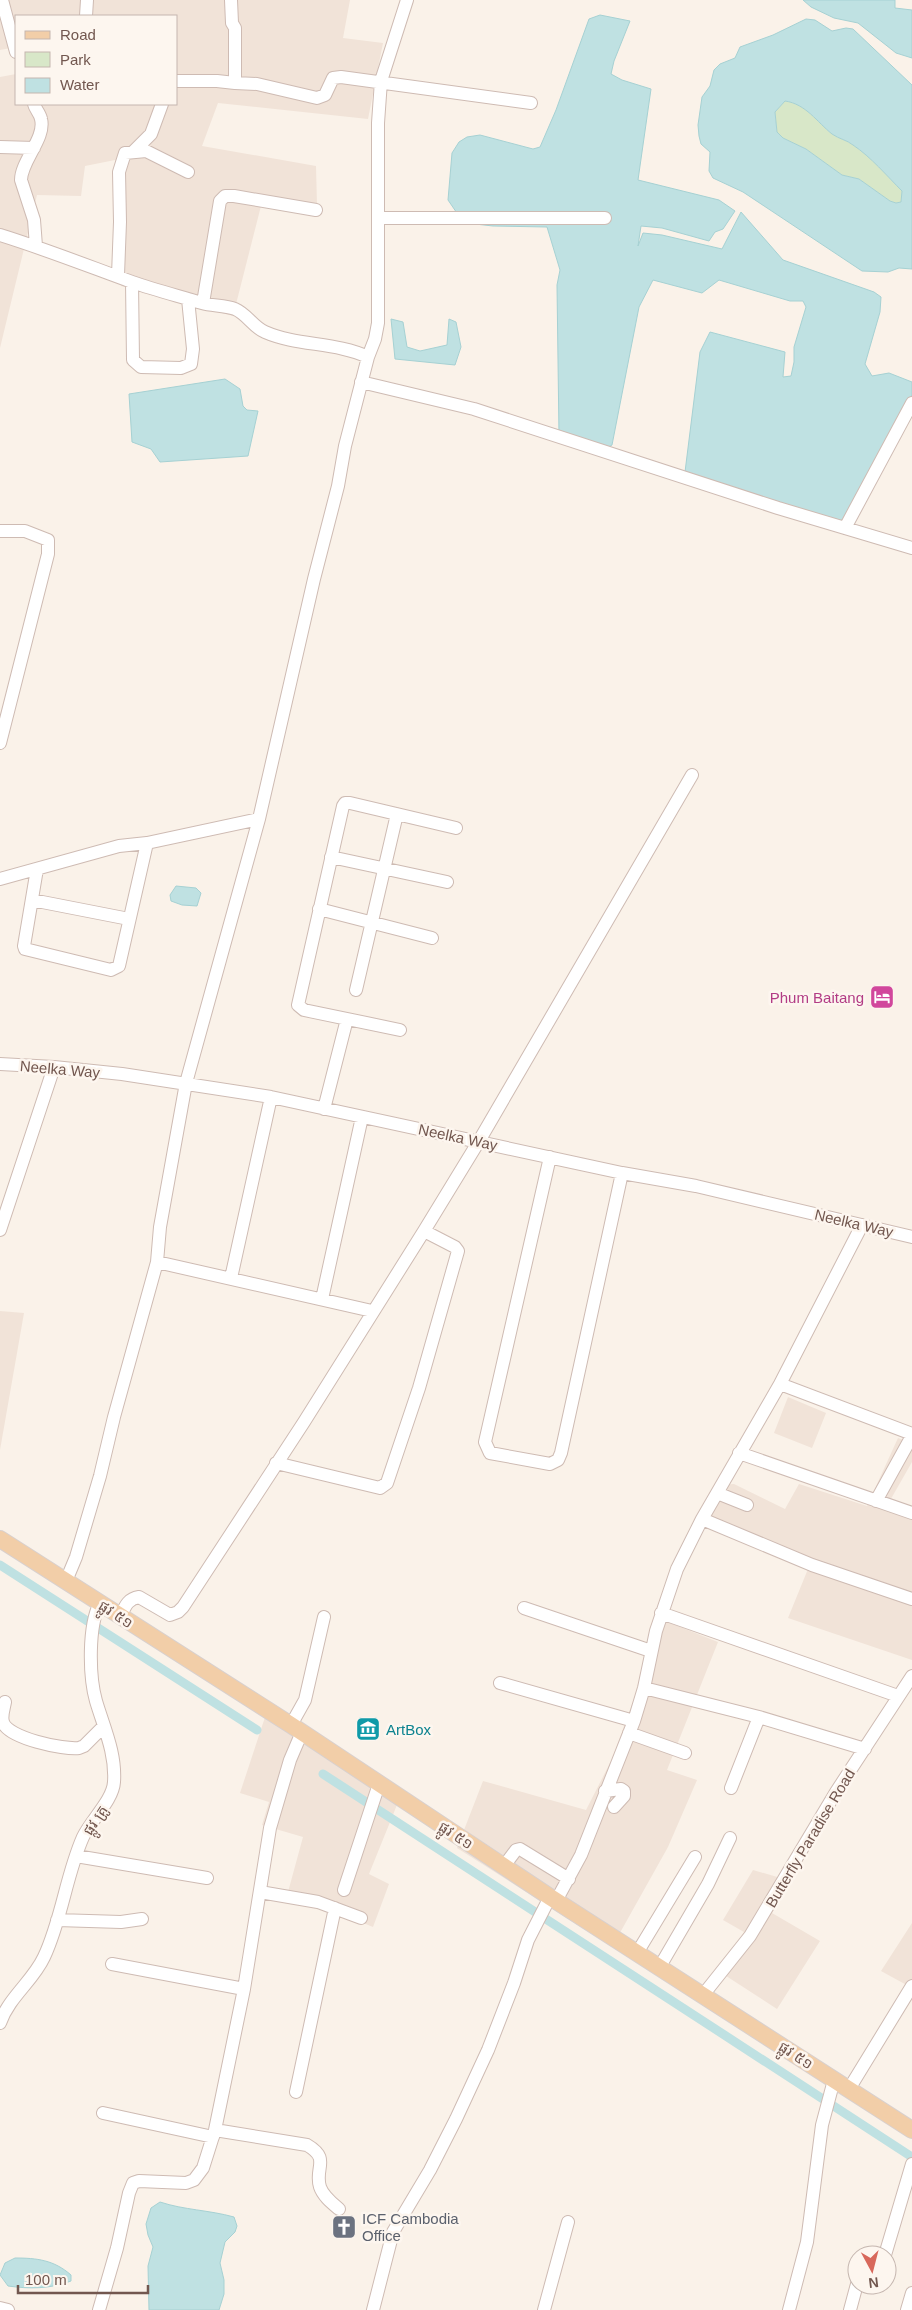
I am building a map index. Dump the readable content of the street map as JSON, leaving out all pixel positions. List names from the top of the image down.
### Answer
{
  "streets": {
    "main road": ["ផ្លូវ ៥១"],
    "street": ["Neelka Way", "ផ្លូវ គ្រូ", "Butterfly Paradise Road"]
  },
  "crossings": [
    ["ផ្លូវ ៥១", "ផ្លូវ គ្រូ"],
    ["ផ្លូវ ៥១", "Butterfly Paradise Road"]
  ],
  "places": {
    "hotel": ["Phum Baitang"],
    "museum": ["ArtBox"],
    "church": ["ICF Cambodia Office"]
  },
  "legend": ["Road", "Park", "Water"],
  "scale_bar": "100 m",
  "north": "bottom"
}
